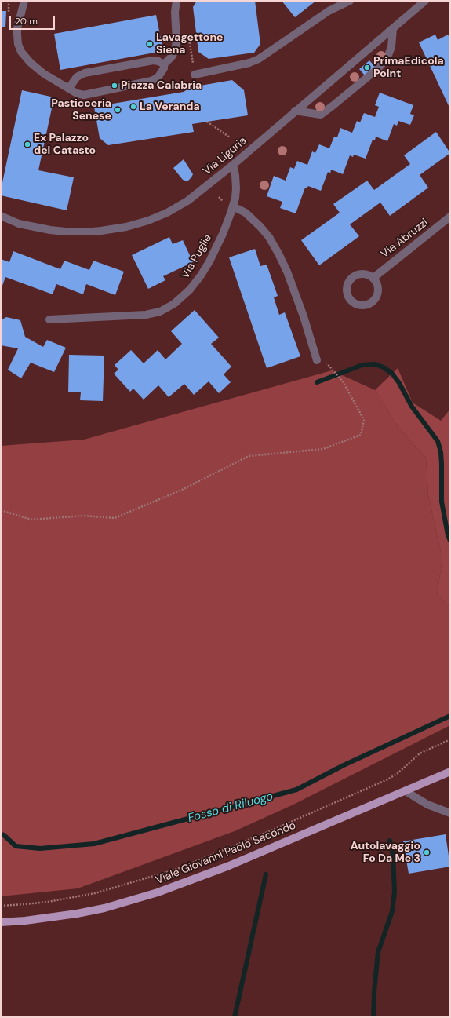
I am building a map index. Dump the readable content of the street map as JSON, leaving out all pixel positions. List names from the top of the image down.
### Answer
{
  "streets": {
    "main road": ["Viale Giovanni Paolo Secondo"],
    "street": ["Via Liguria", "Via Abruzzi", "Via Puglie"]
  },
  "crossings": [
    ["Via Liguria", "Via Puglie"]
  ],
  "water": ["Fosso di Riluogo"],
  "places": [
    "Lavagettone Siena",
    "PrimaEdicola Point",
    "Piazza Calabria",
    "La Veranda",
    "Pasticceria Senese",
    "Ex Palazzo del Catasto",
    "Autolavaggio Fo Da Me 3"
  ],
  "scale_bar": "20 m"
}
